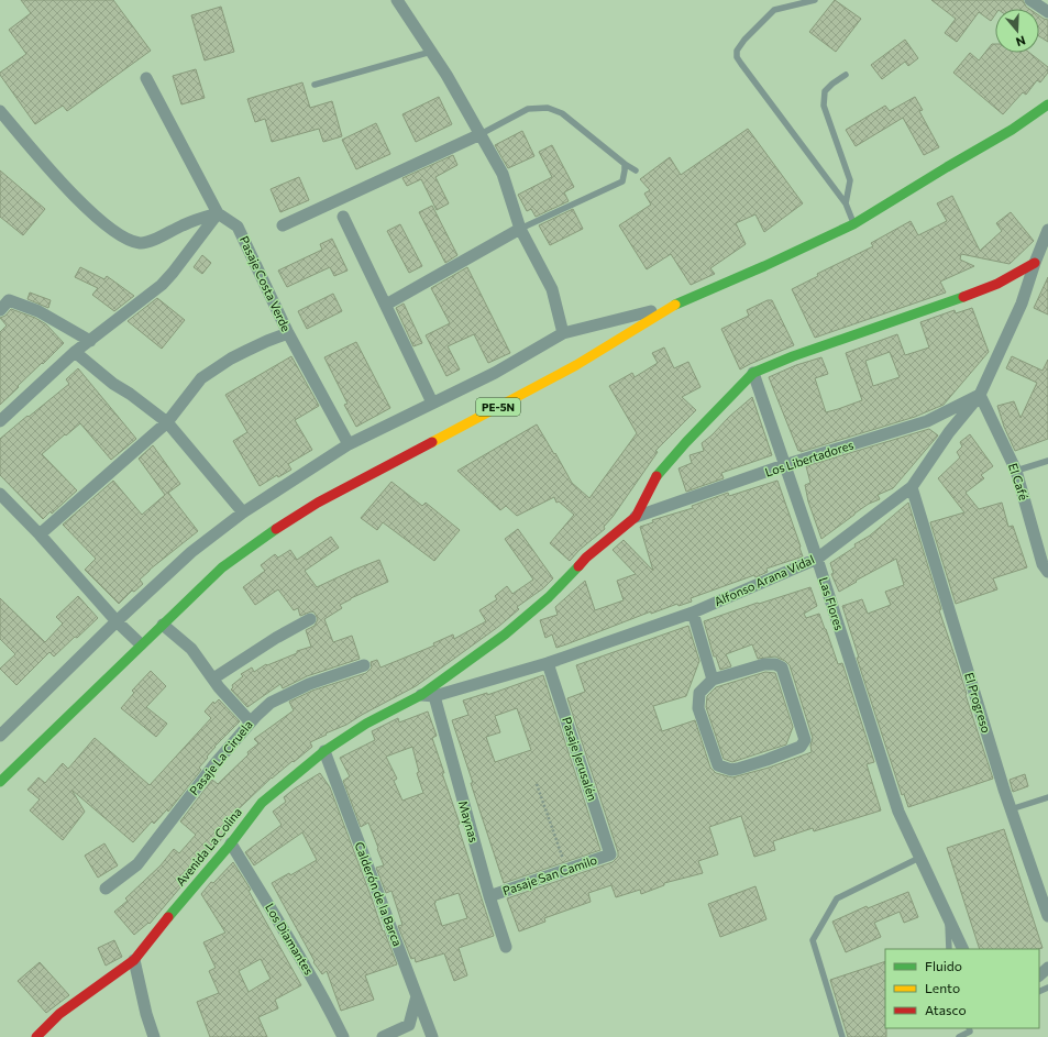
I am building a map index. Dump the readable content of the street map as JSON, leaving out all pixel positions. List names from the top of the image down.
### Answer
{
  "streets": {
    "main road": ["PE-5N", "Avenida La Colina"],
    "street": [
      "Pasaje Costa Verde",
      "Los Libertadores",
      "El Café",
      "Alfonso Arana Vidal",
      "Las Flores",
      "El Progreso",
      "Pasaje La Ciruela",
      "Pasaje Jerusalén",
      "Maynas",
      "Pasaje San Camilo",
      "Calderón de la Barca",
      "Los Diamantes"
    ]
  },
  "crossings": [
    ["Los Libertadores", "El Café"],
    ["Los Libertadores", "Alfonso Arana Vidal"],
    ["Los Libertadores", "Las Flores"],
    ["Los Libertadores", "Avenida La Colina"],
    ["El Café", "Alfonso Arana Vidal"],
    ["Alfonso Arana Vidal", "Las Flores"],
    ["Alfonso Arana Vidal", "El Progreso"],
    ["Alfonso Arana Vidal", "Pasaje Jerusalén"],
    ["Alfonso Arana Vidal", "Maynas"],
    ["Alfonso Arana Vidal", "Avenida La Colina"],
    ["Pasaje Jerusalén", "Pasaje San Camilo"],
    ["Maynas", "Pasaje San Camilo"],
    ["Avenida La Colina", "Calderón de la Barca"],
    ["Avenida La Colina", "Los Diamantes"]
  ],
  "legend": ["Fluido", "Lento", "Atasco"],
  "north": "bottom"
}
